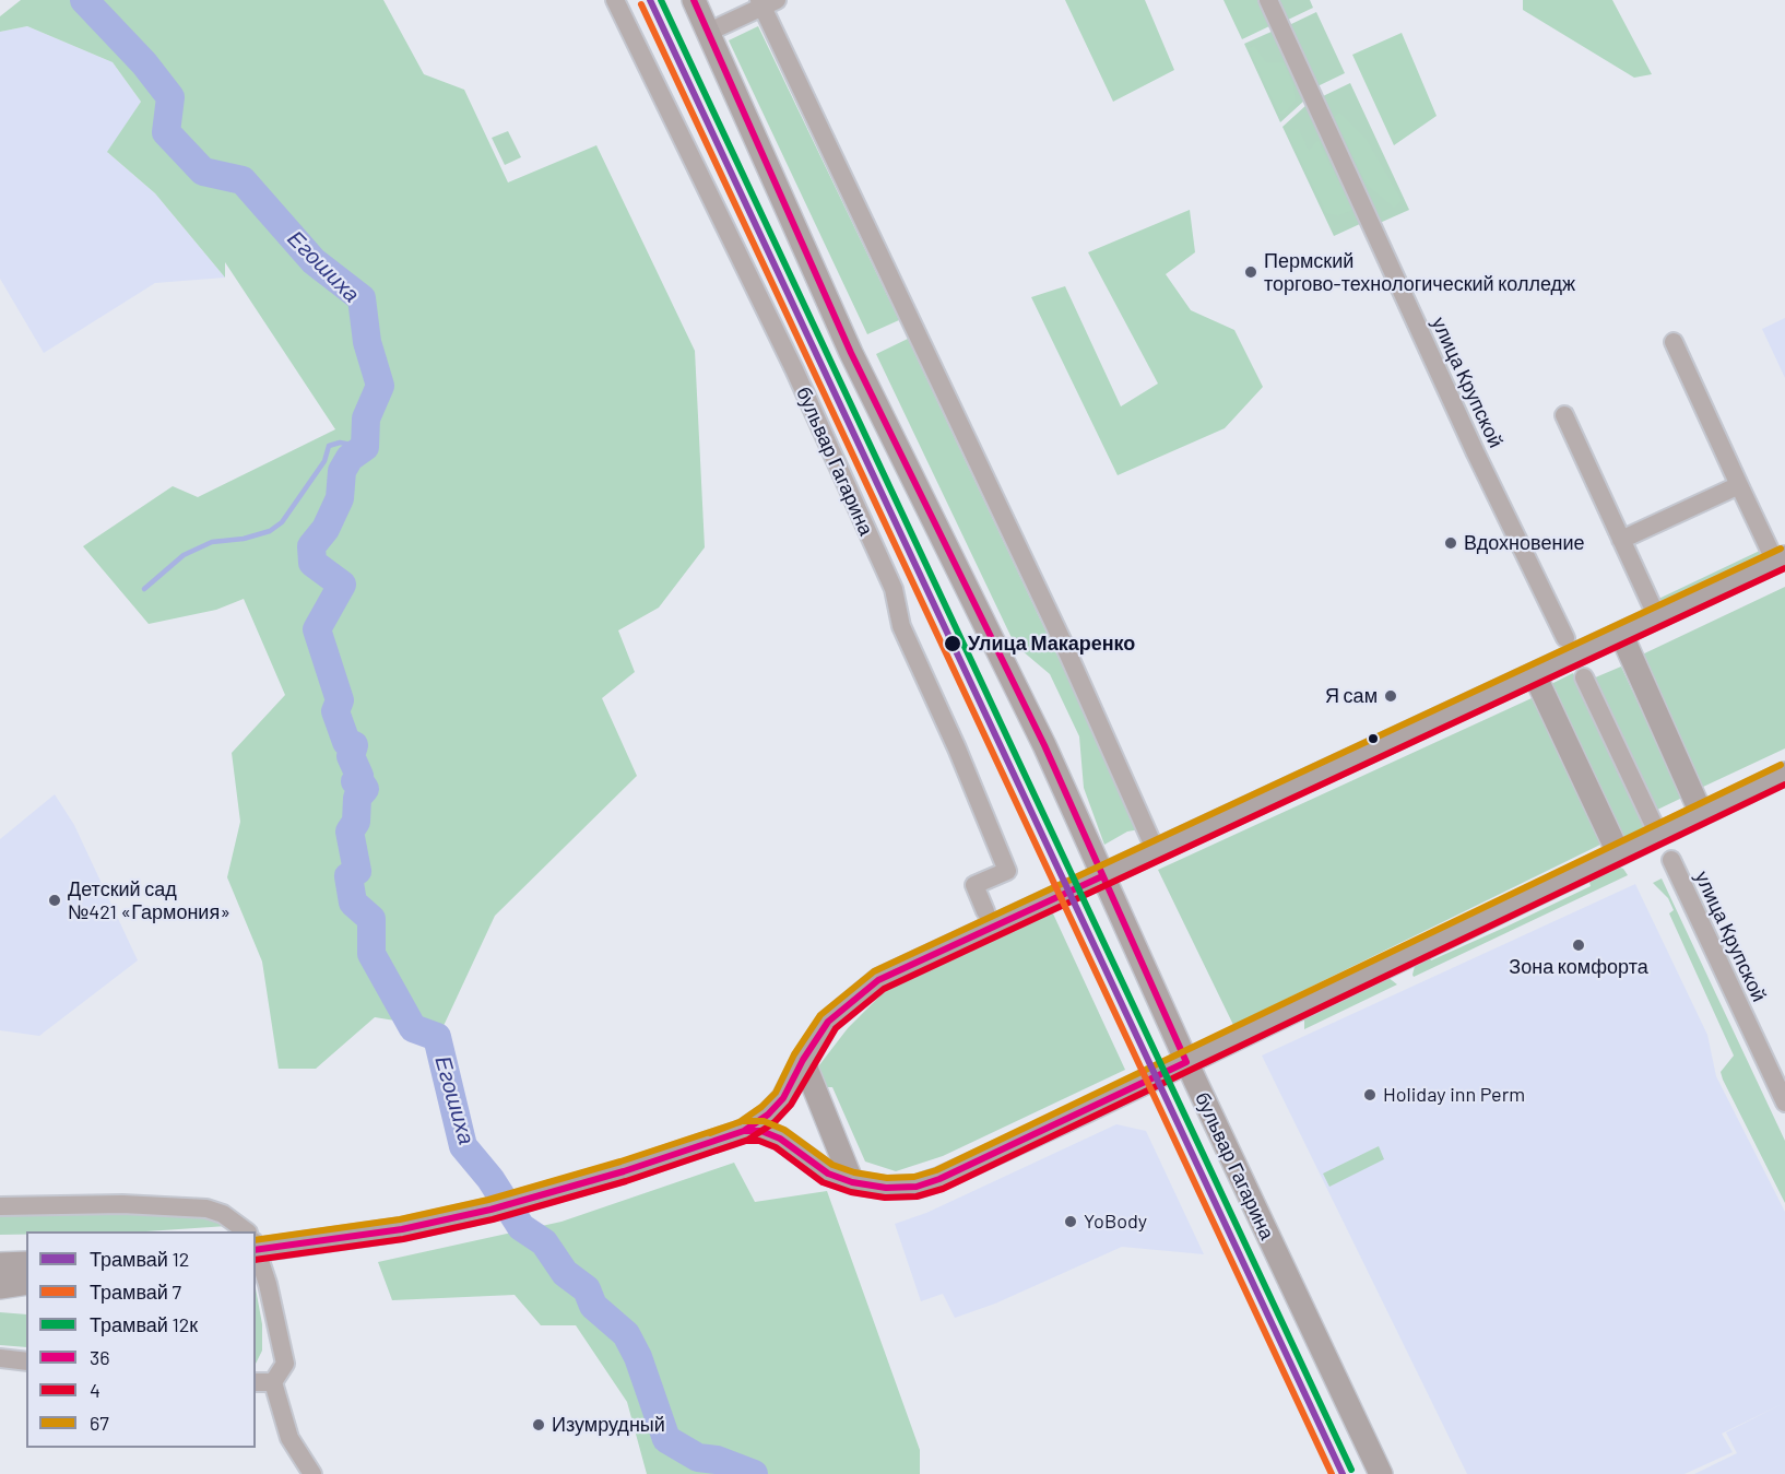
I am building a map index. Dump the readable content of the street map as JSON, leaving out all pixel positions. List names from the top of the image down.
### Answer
{
  "streets": {
    "main road": ["бульвар Гагарина"],
    "street": ["улица Крупской"]
  },
  "water": ["Егошиха"],
  "places": [
    "Пермский торгово-технологический колледж",
    "Вдохновение",
    "Улица Макаренко",
    "Я сам",
    "Детский сад №421 «Гармония»",
    "Зона комфорта",
    "Holiday inn Perm",
    "YoBody",
    "Изумрудный"
  ],
  "lines": [
    "tram line 12",
    "tram line 12к",
    "transit line 36",
    "tram line 7",
    "transit line 67",
    "transit line 4"
  ],
  "legend": [
    "Трамвай 12",
    "Трамвай 7",
    "Трамвай 12к",
    "36",
    "4",
    "67"
  ]
}
